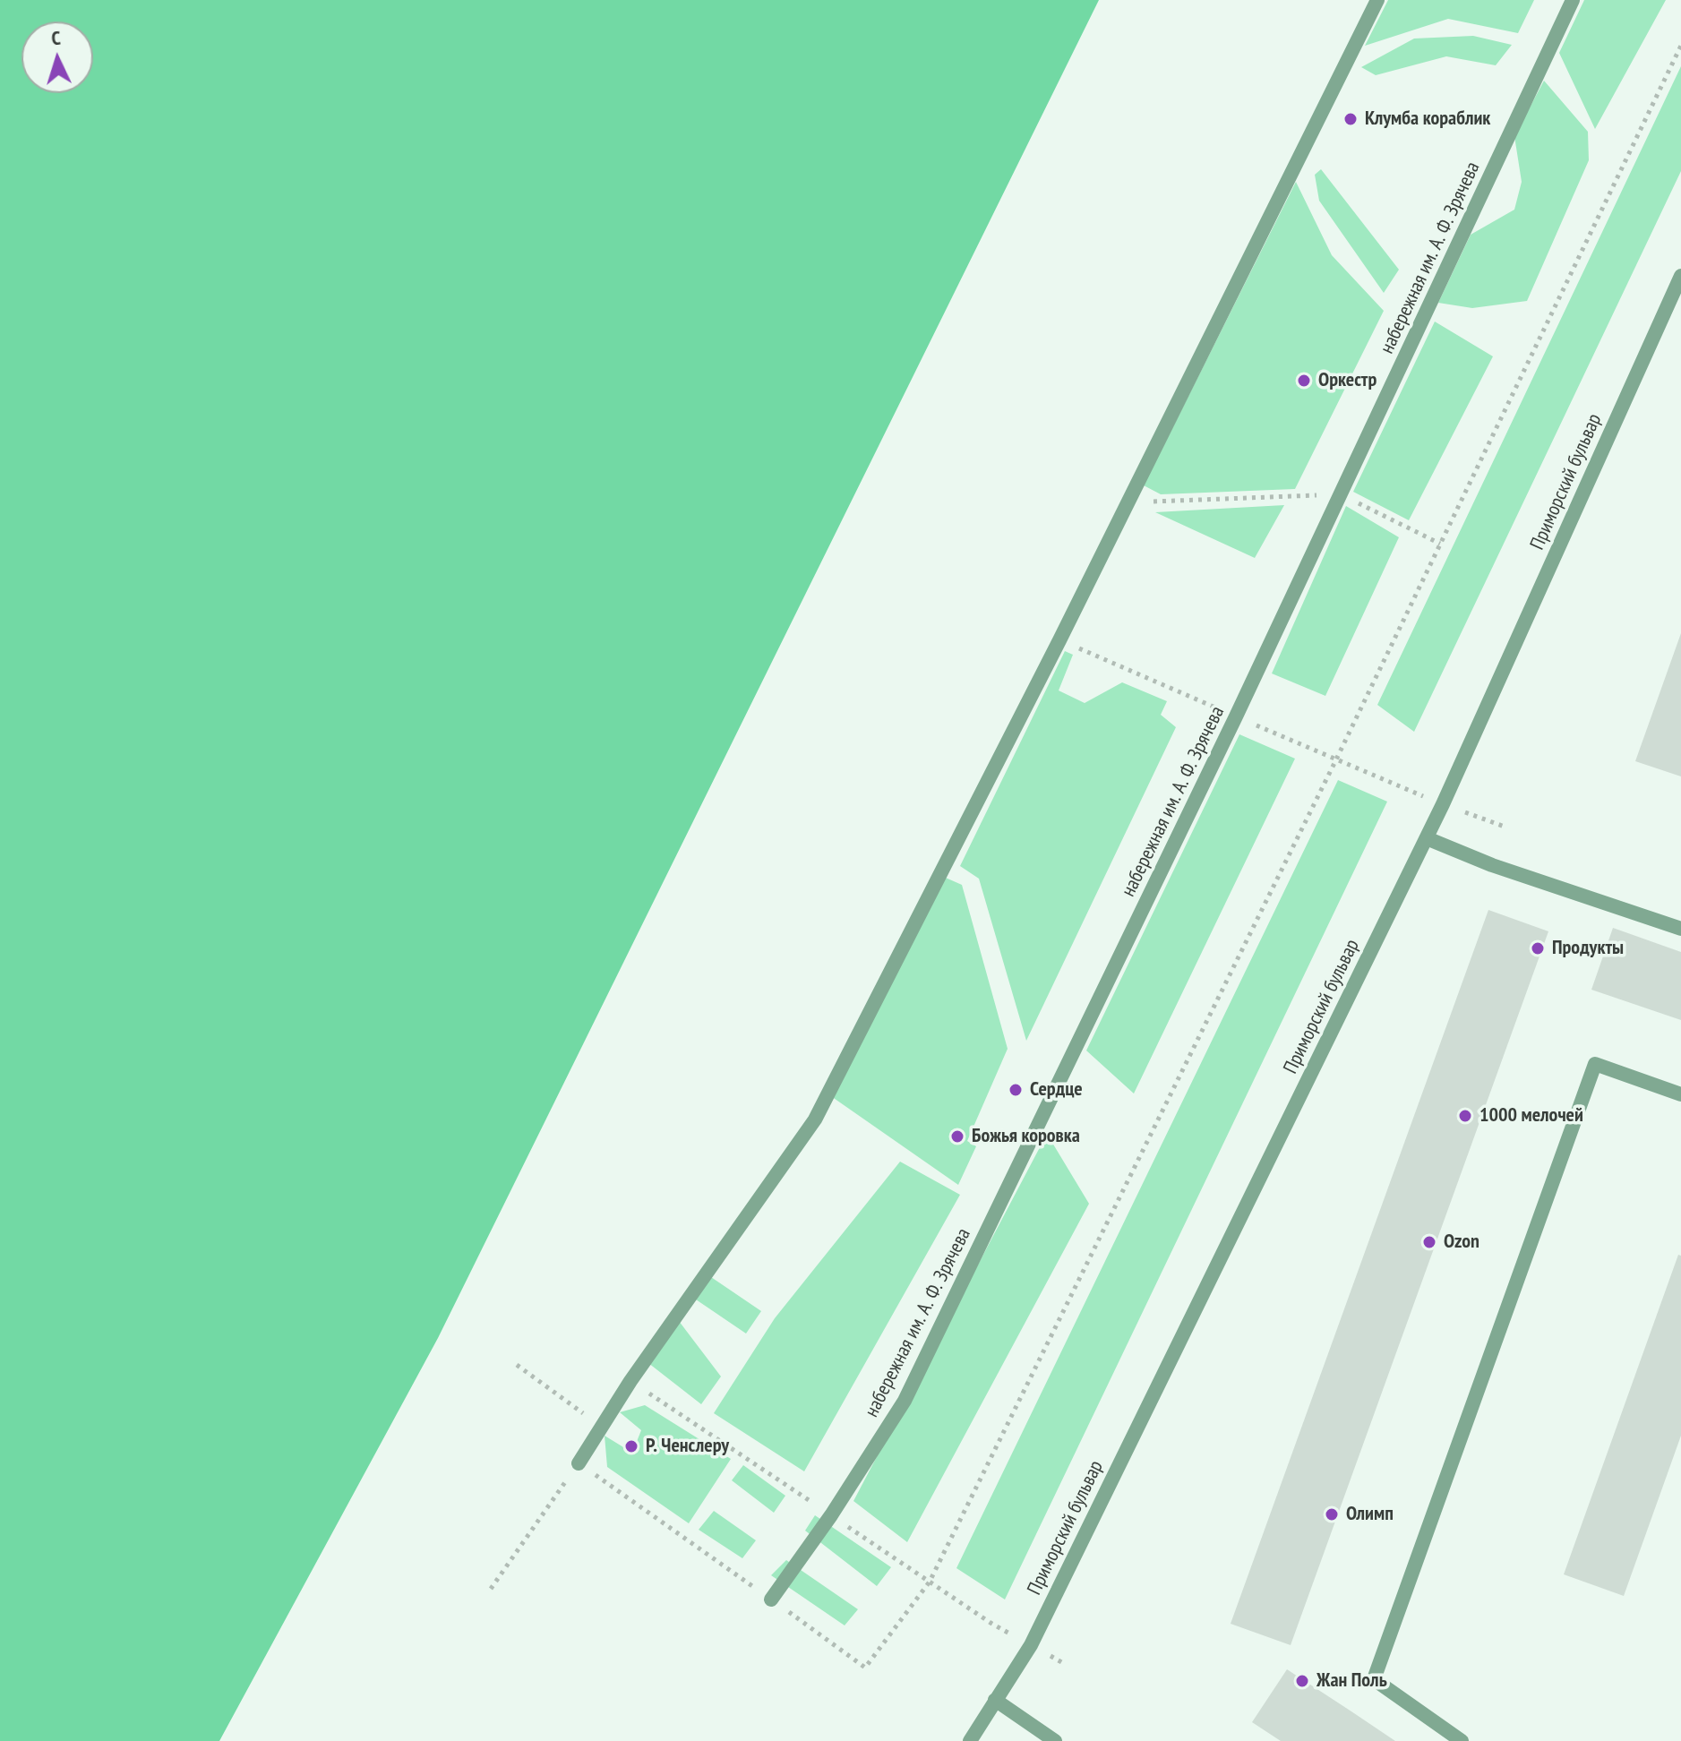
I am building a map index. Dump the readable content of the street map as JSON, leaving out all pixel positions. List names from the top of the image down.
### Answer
{
  "streets": {
    "street": ["набережная им. А. Ф. Зрячева", "Приморский бульвар"]
  },
  "places": [
    "Клумба кораблик",
    "Оркестр",
    "Продукты",
    "Сердце",
    "1000 мелочей",
    "Божья коровка",
    "Ozon",
    "Р. Ченслеру",
    "Олимп",
    "Жан Поль"
  ],
  "north": "top"
}
